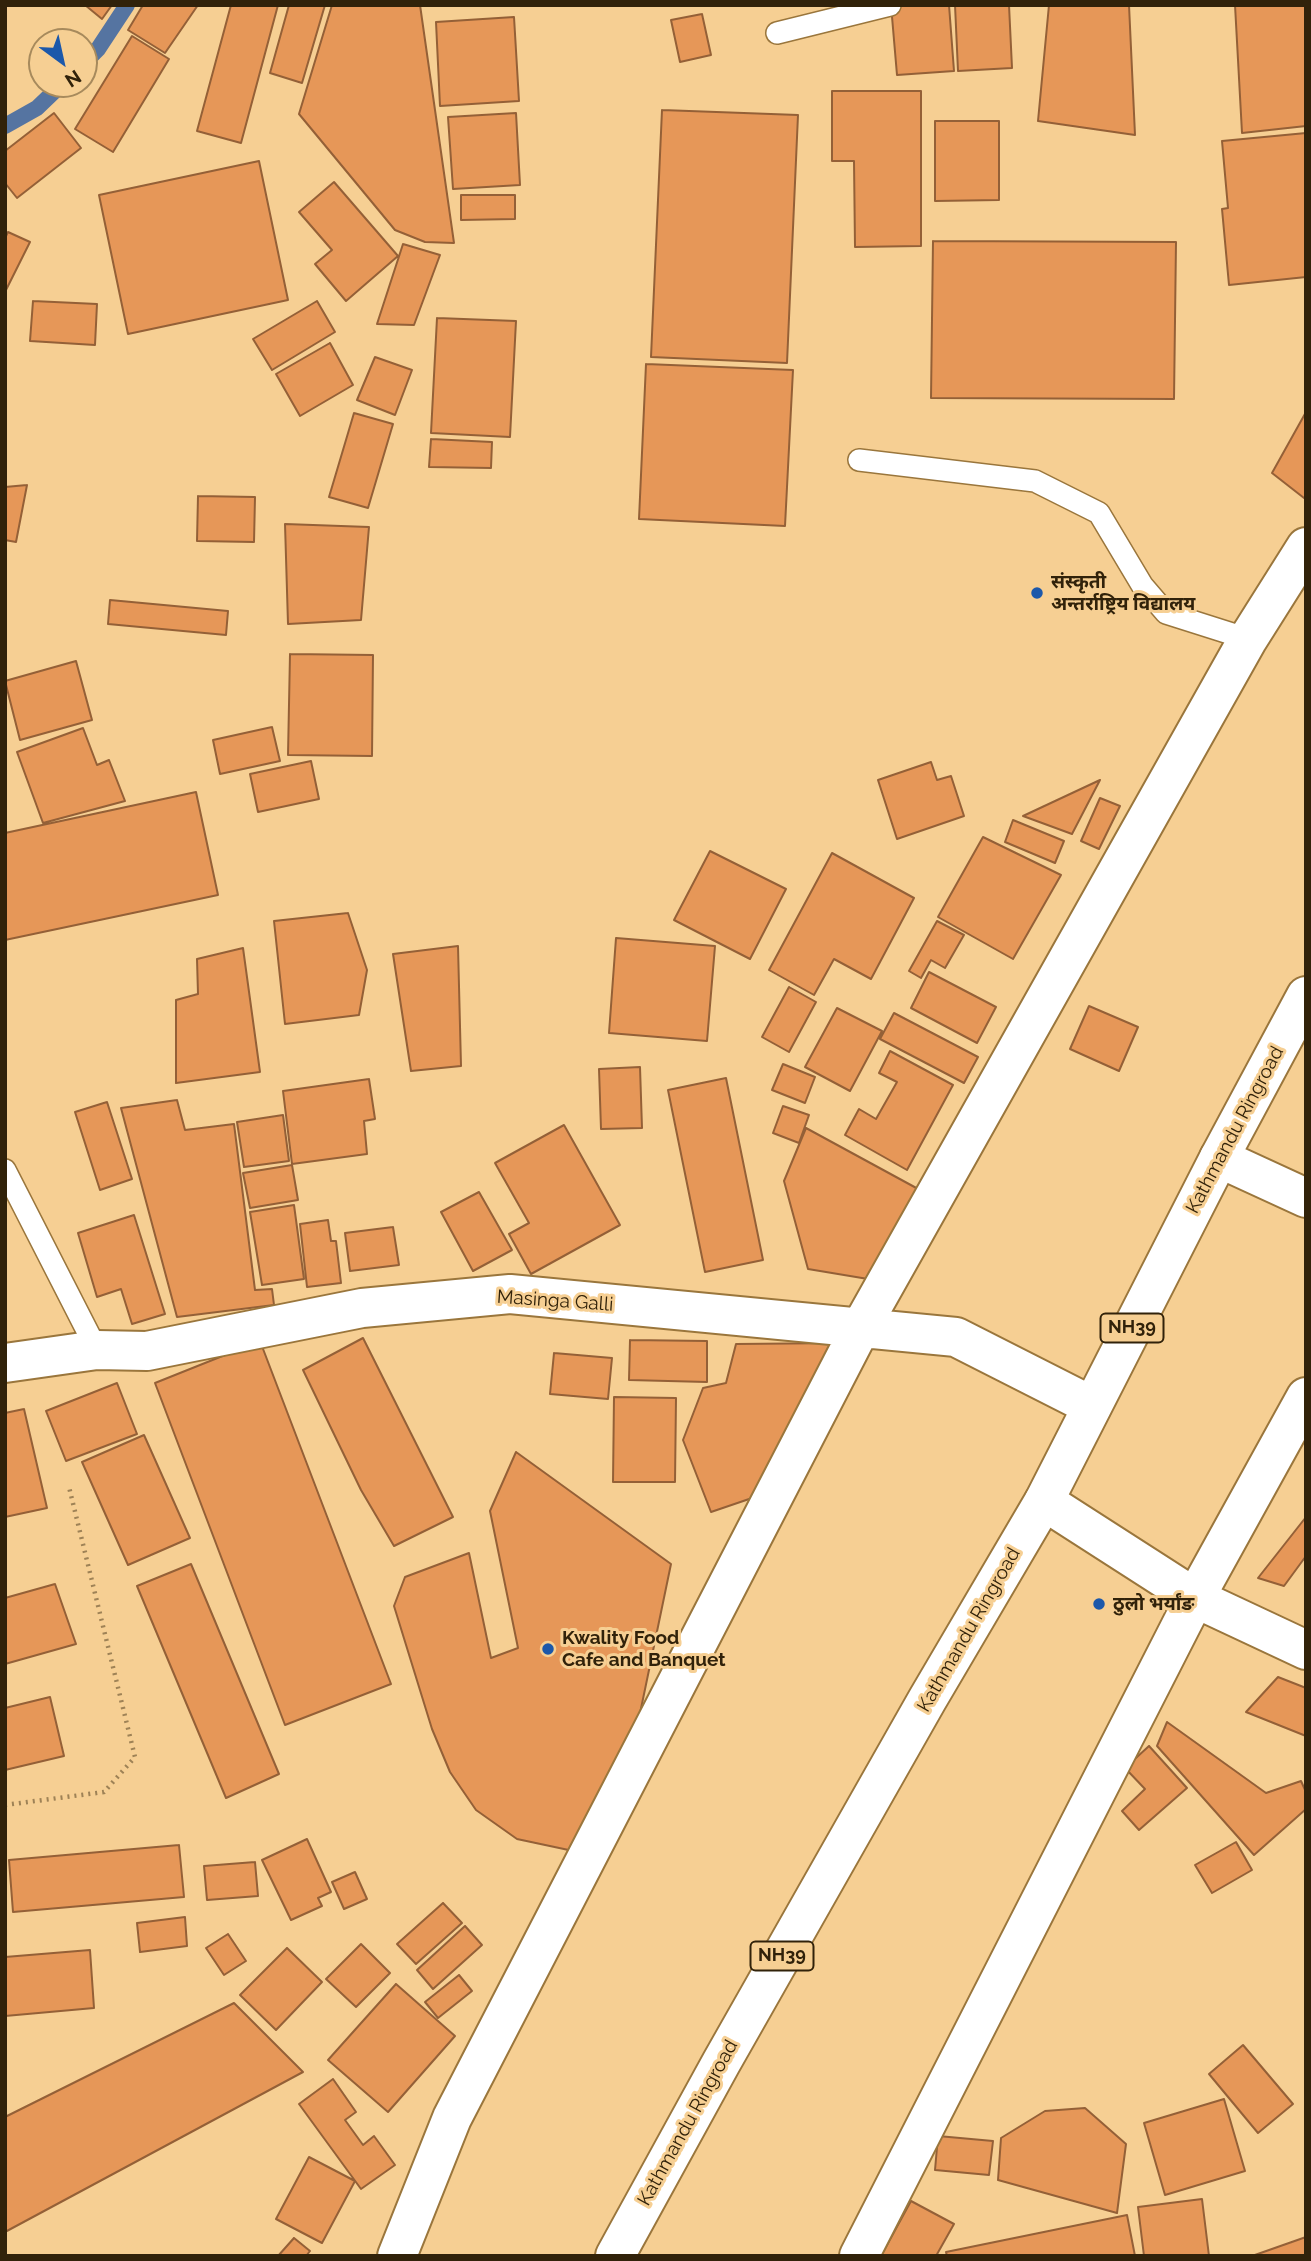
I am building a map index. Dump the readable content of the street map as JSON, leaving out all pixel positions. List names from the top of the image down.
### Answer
{
  "streets": {
    "main road": ["Kathmandu Ringroad", "Masinga Galli", "NH39"]
  },
  "crossings": [
    ["Kathmandu Ringroad", "Masinga Galli"]
  ],
  "places": ["संस्कृती अन्तर्राष्ट्रिय विद्यालय", "ठुलो भर्यांङ", "Kwality Food Cafe and Banquet"],
  "north": "bottom right"
}
